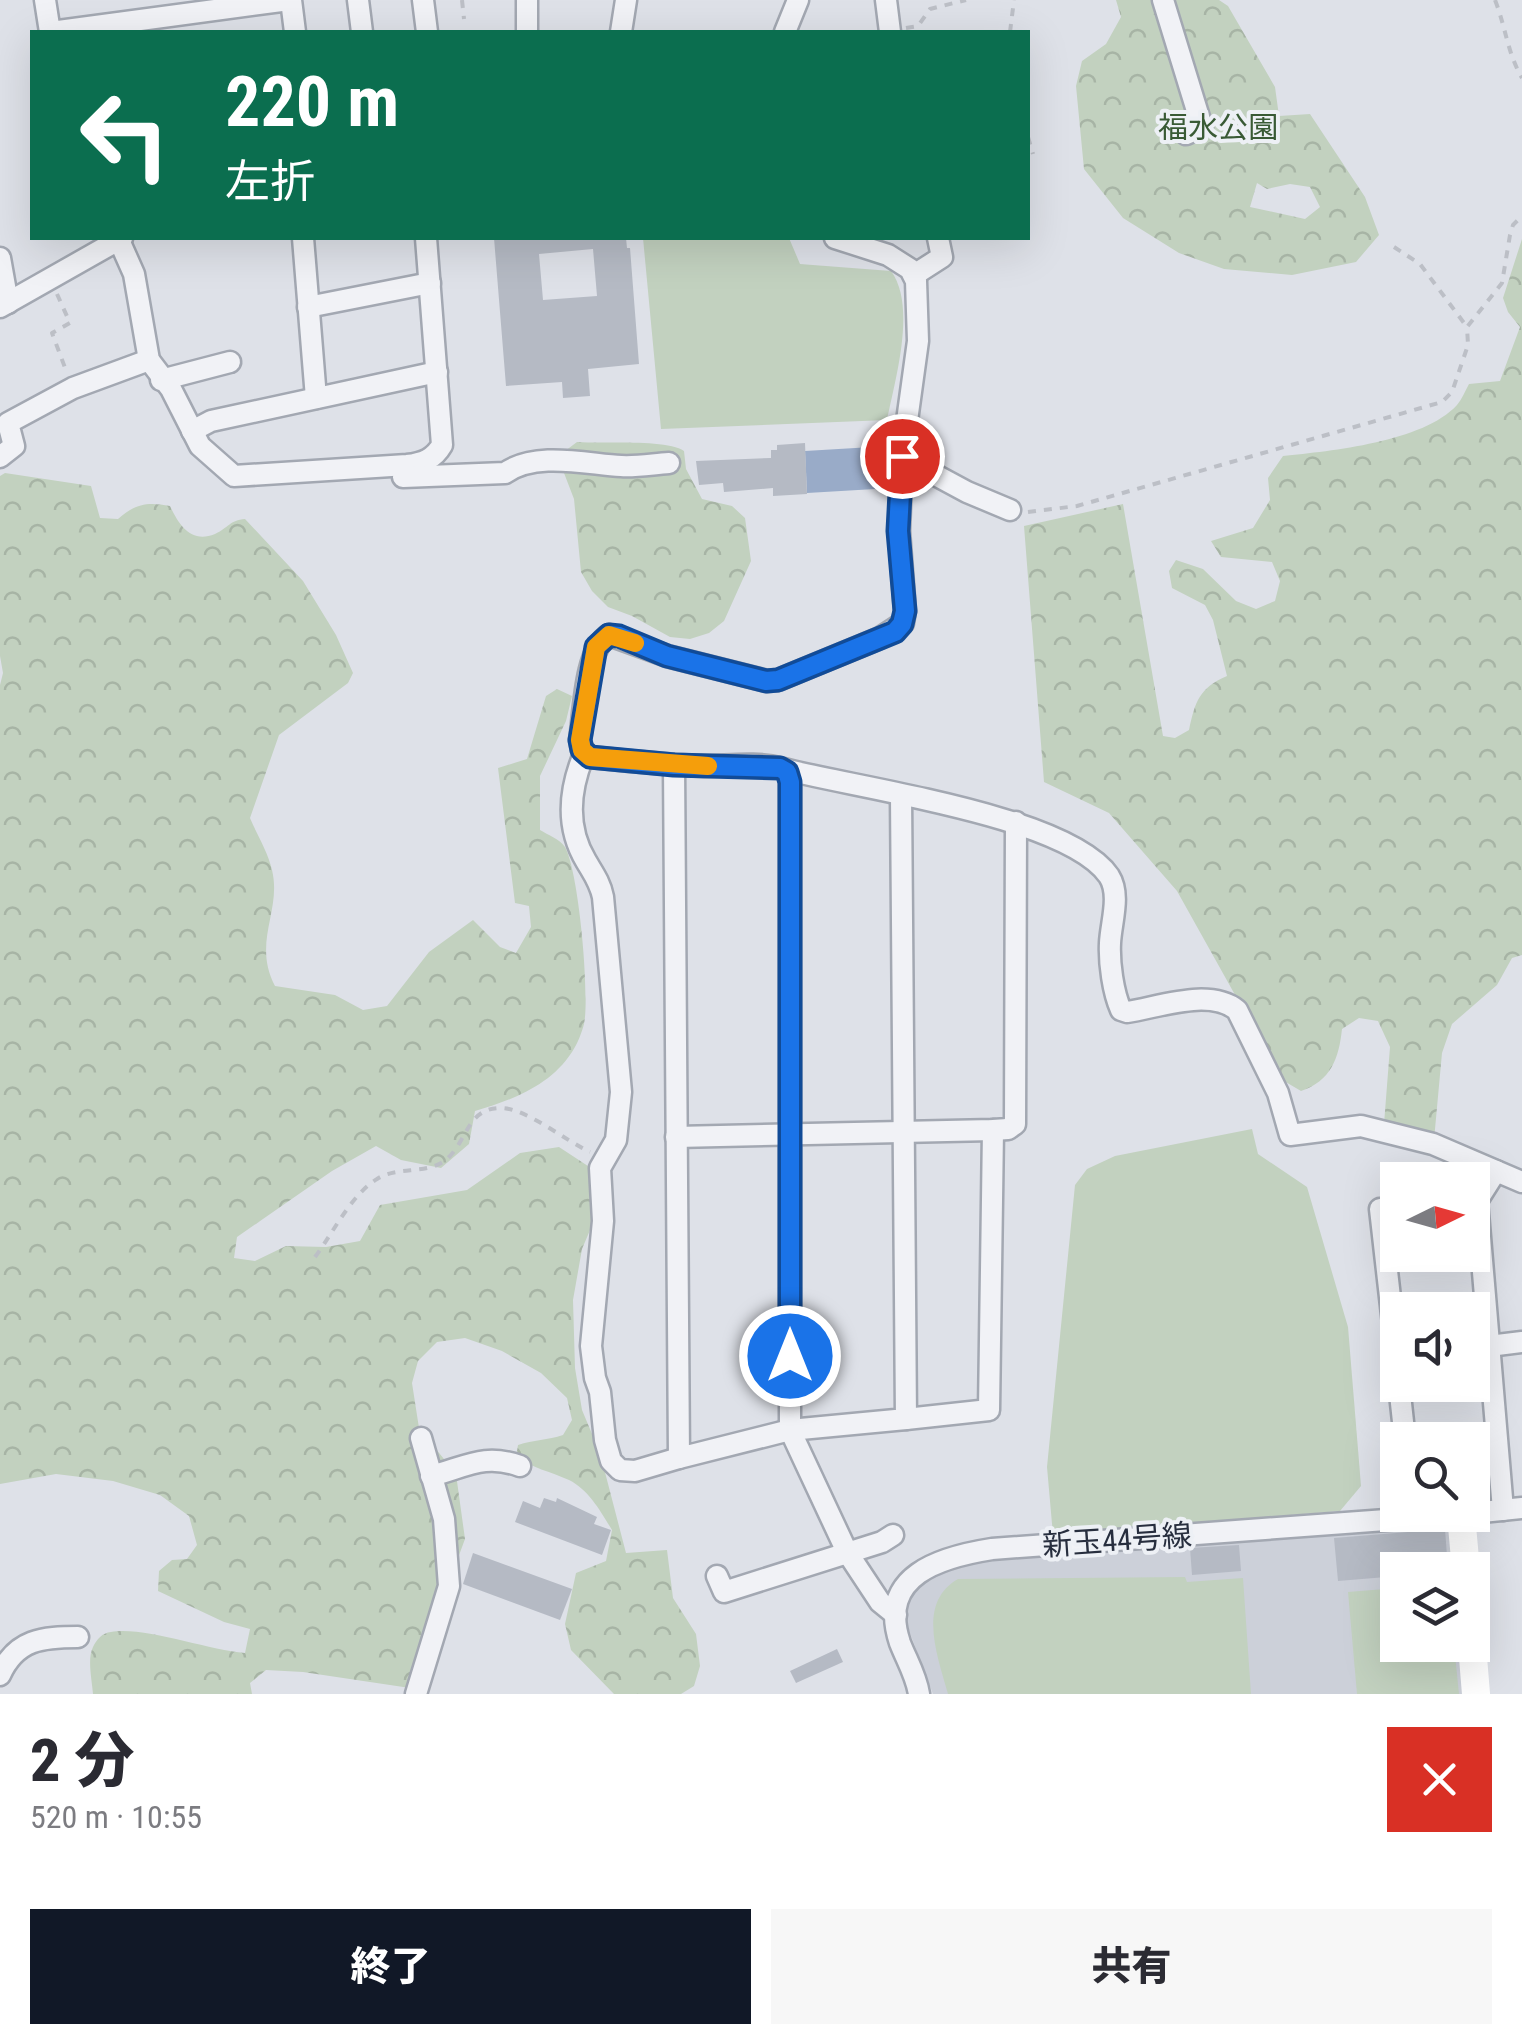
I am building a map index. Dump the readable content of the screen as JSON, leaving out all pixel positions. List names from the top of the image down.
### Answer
{
  "streets": {
    "street": ["新玉44号線"]
  },
  "parks": ["福水公園"],
  "north": "right",
  "page": {
    "turn": ["220 m", "左折"],
    "heading": ["2 分", "520 m · 10:55"],
    "buttons": ["終了", "共有"]
  }
}
